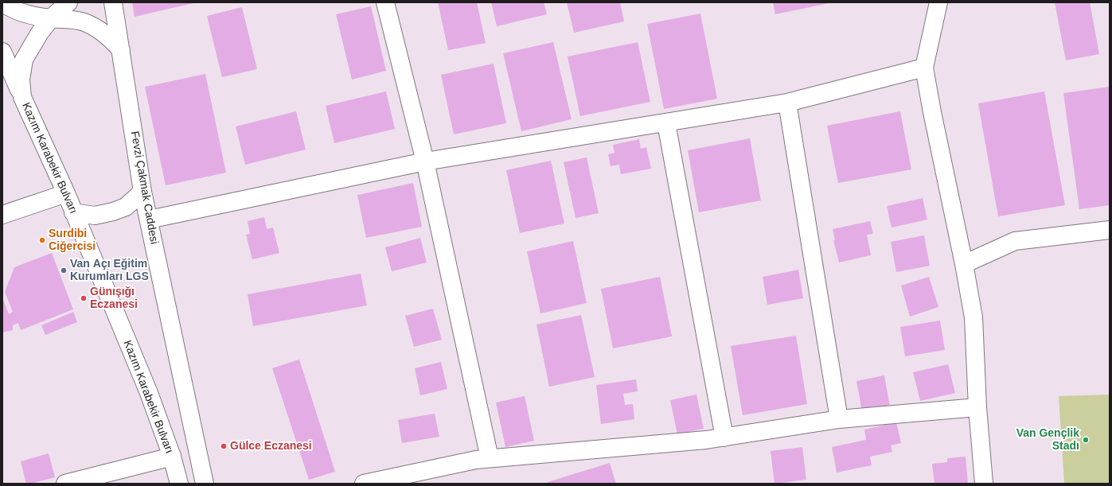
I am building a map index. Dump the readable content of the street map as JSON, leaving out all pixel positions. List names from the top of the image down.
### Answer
{
  "streets": {
    "street": ["Kazım Karabekir Bulvarı", "Fevzi Çakmak Caddesi"]
  },
  "places": [
    "Surdibi Ciğercisi",
    "Van Açı Eğitim Kurumları LGS",
    "Günışığı Eczanesi",
    "Van Gençlik Stadı",
    "Gülce Eczanesi"
  ]
}
